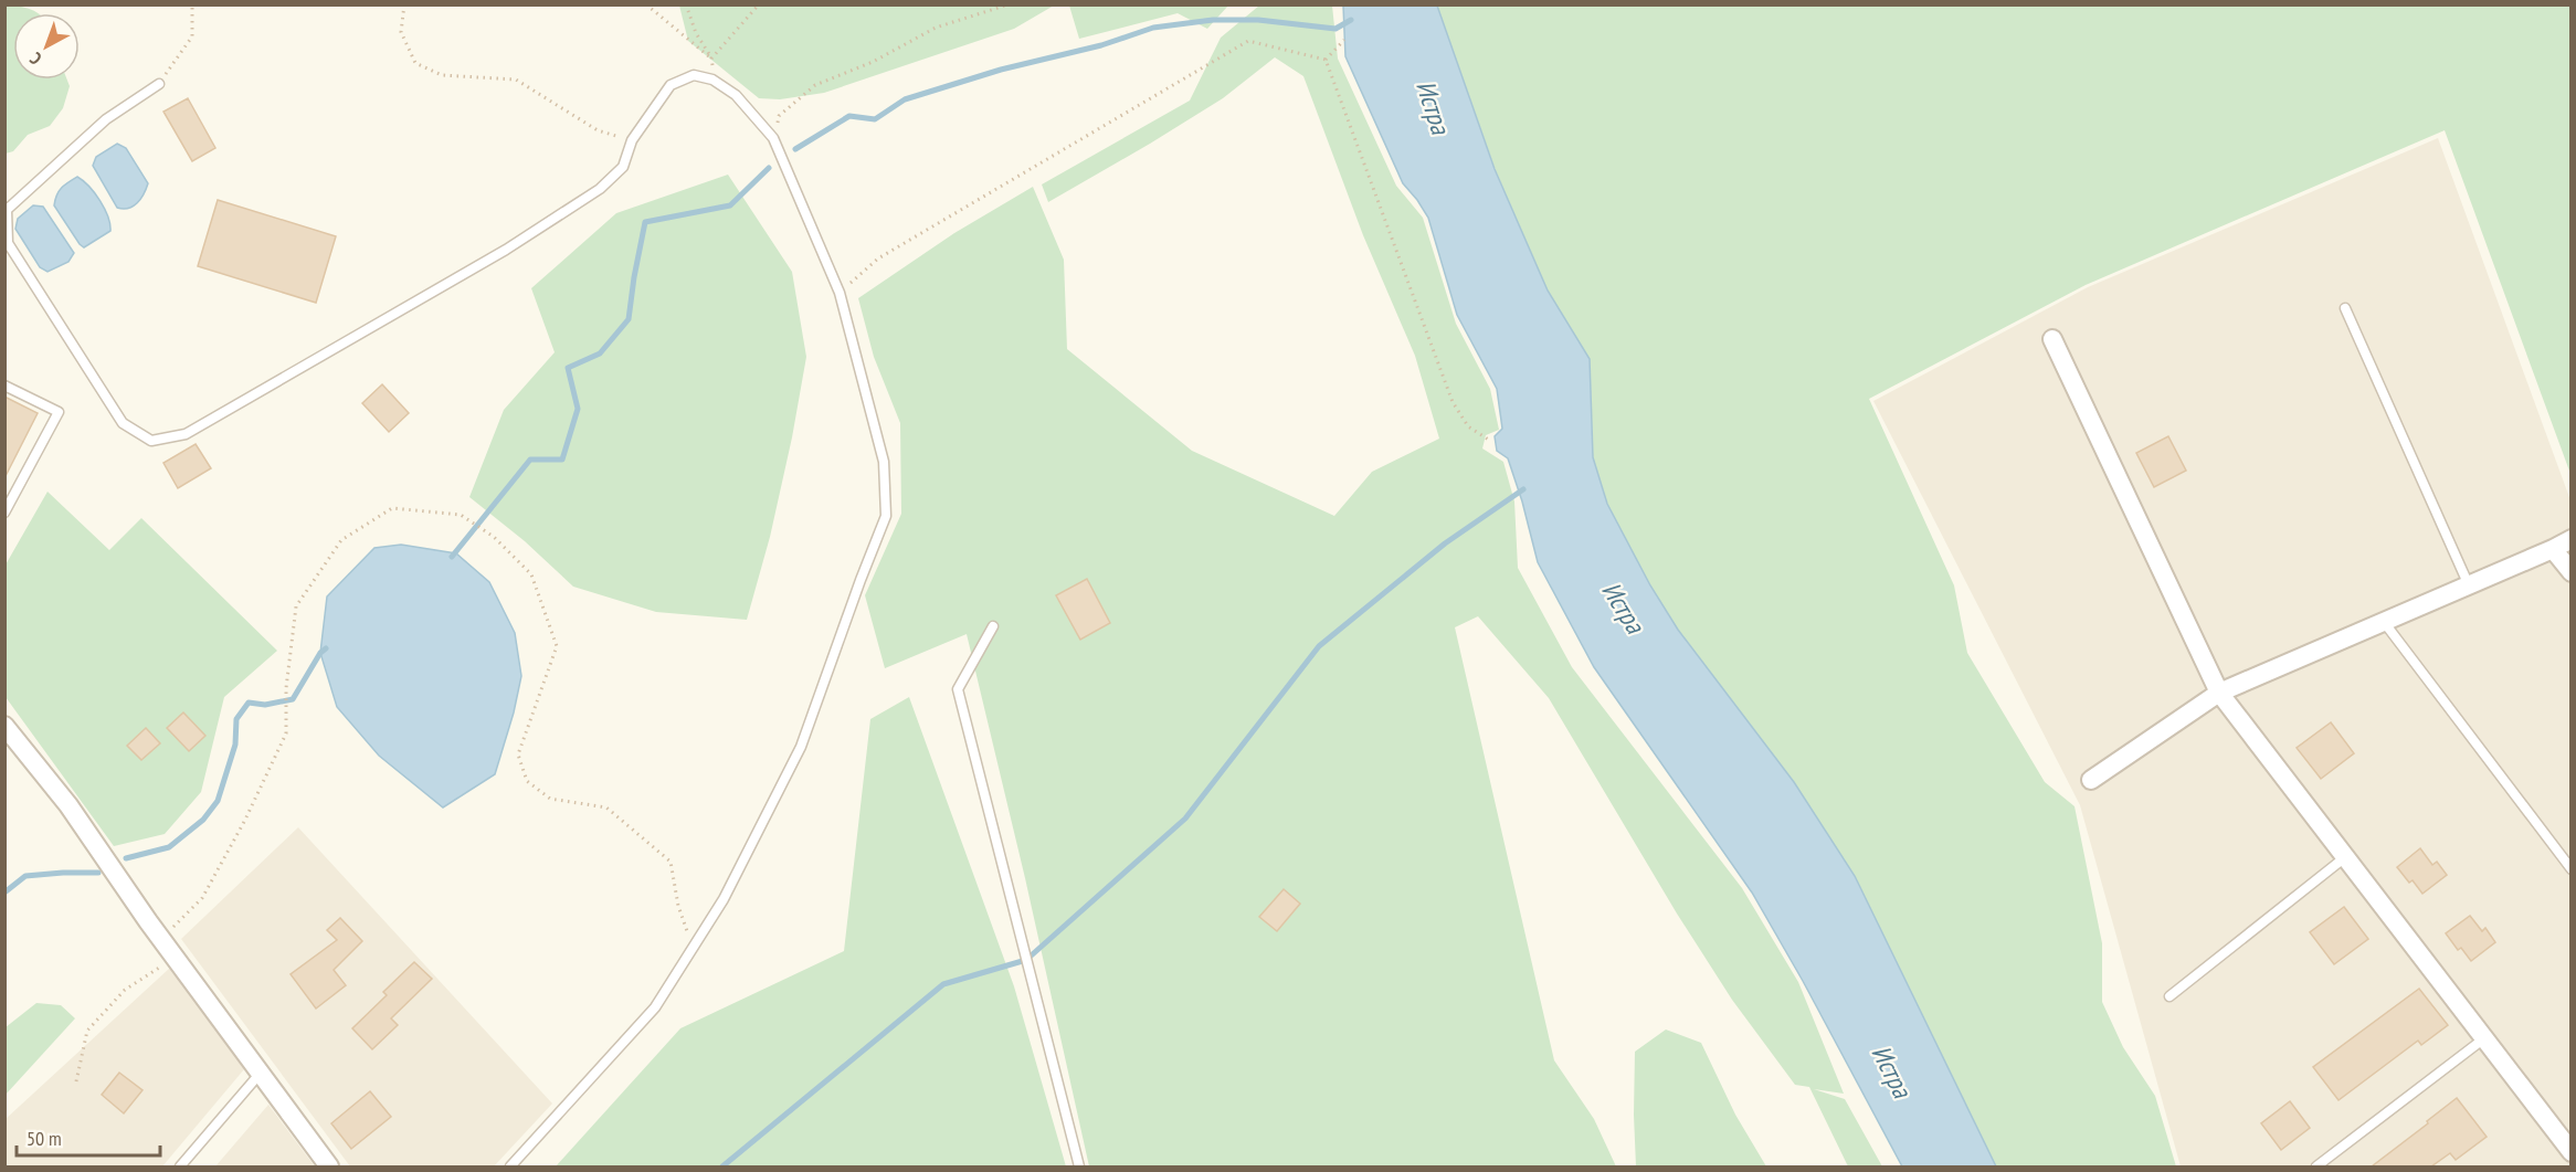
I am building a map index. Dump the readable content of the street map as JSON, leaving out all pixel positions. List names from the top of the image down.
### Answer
{
  "water": ["Истра"],
  "scale_bar": "50 m",
  "north": "bottom left"
}
